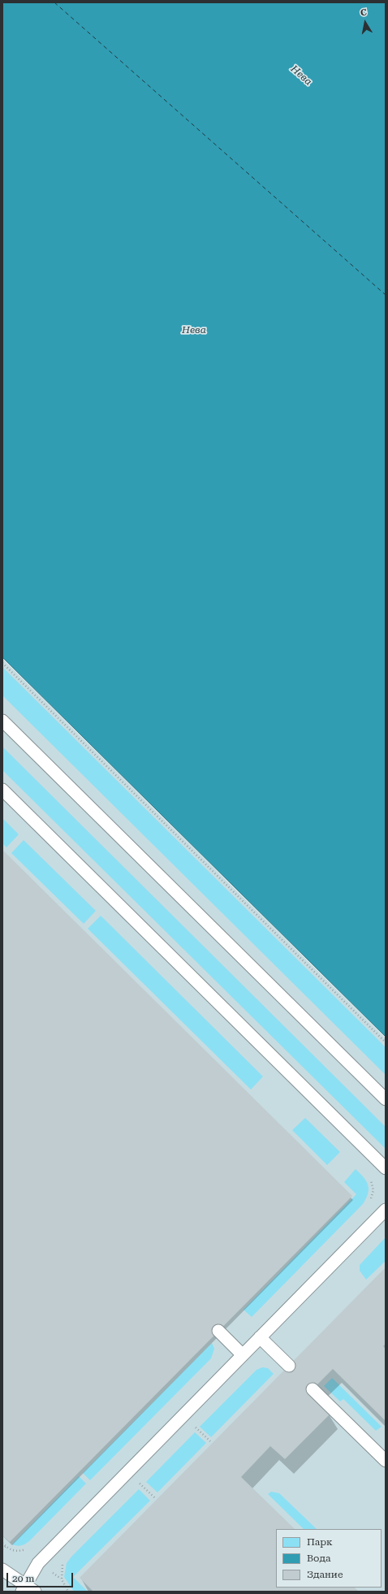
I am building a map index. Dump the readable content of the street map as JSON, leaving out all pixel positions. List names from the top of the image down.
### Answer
{
  "water": ["Нева"],
  "legend": ["Парк", "Вода", "Здание"],
  "scale_bar": "20 m",
  "north": "top"
}
